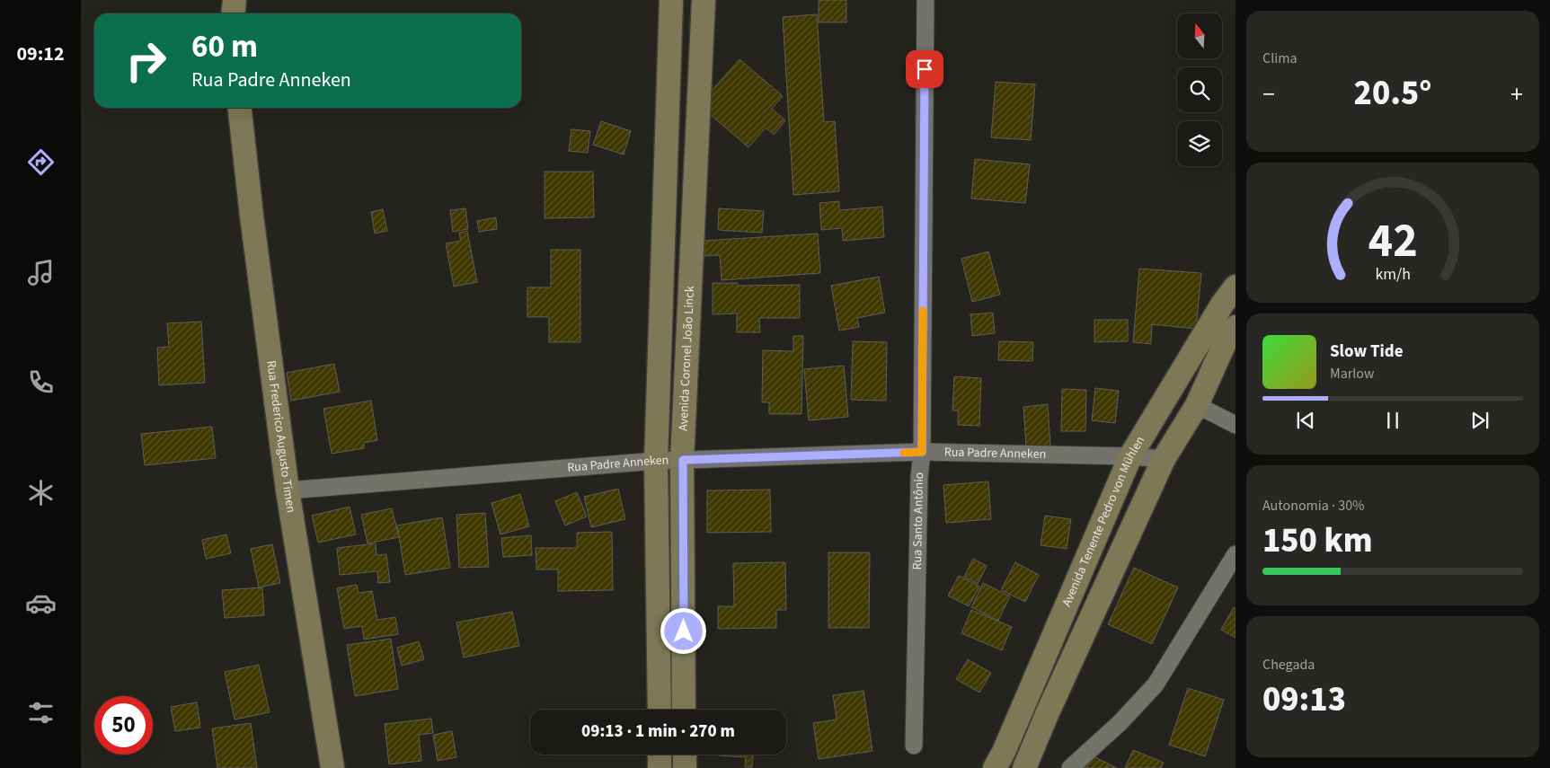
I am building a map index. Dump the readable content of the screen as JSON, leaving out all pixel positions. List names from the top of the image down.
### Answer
{
  "streets": {
    "main road": ["Avenida Coronel João Linck", "Rua Frederico Augusto Timen", "Avenida Tenente Pedro von Mühlen"],
    "street": ["Rua Padre Anneken", "Rua Santo Antônio"]
  },
  "crossings": [
    ["Avenida Coronel João Linck", "Rua Padre Anneken"],
    ["Rua Frederico Augusto Timen", "Rua Padre Anneken"],
    ["Rua Padre Anneken", "Rua Santo Antônio"],
    ["Rua Padre Anneken", "Avenida Tenente Pedro von Mühlen"]
  ],
  "north": "top",
  "page": {
    "tabs": "09:12",
    "tile": [
      "Clima",
      ["Autonomia · 30%", "150 km"],
      ["Chegada", "09:13"]
    ],
    "turn": ["60 m", "Rua Padre Anneken"],
    "heat": ["−", "20.5°", "+"],
    "song": ["Slow Tide", "Marlow"],
    "limit": "50",
    "trip": "09:13 · 1 min · 270 m",
    "gauge": ["42", "km/h"]
  }
}
